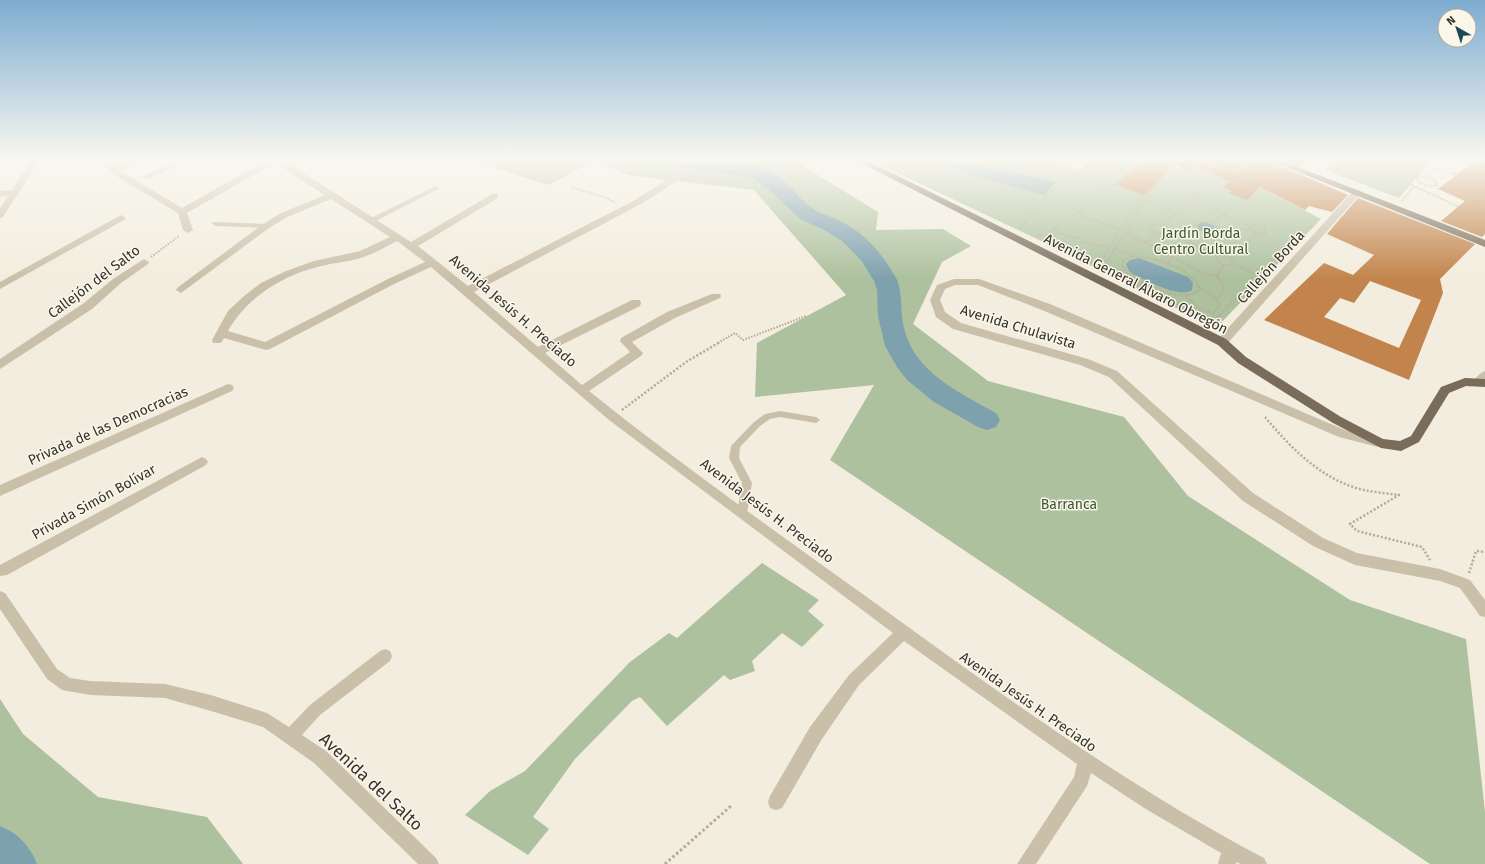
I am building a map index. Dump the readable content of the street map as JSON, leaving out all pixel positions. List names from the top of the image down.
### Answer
{
  "streets": {
    "main road": ["Avenida General Álvaro Obregón"],
    "street": [
      "Callejón Borda",
      "Callejón del Salto",
      "Avenida Jesús H. Preciado",
      "Avenida Chulavista",
      "Privada de las Democracias",
      "Privada Simón Bolívar",
      "Avenida del Salto"
    ]
  },
  "crossings": [
    ["Callejón Borda", "Avenida General Álvaro Obregón"],
    ["Avenida General Álvaro Obregón", "Avenida Chulavista"]
  ],
  "parks": ["Jardín Borda Centro Cultural", "Barranca"],
  "north": "top left"
}
